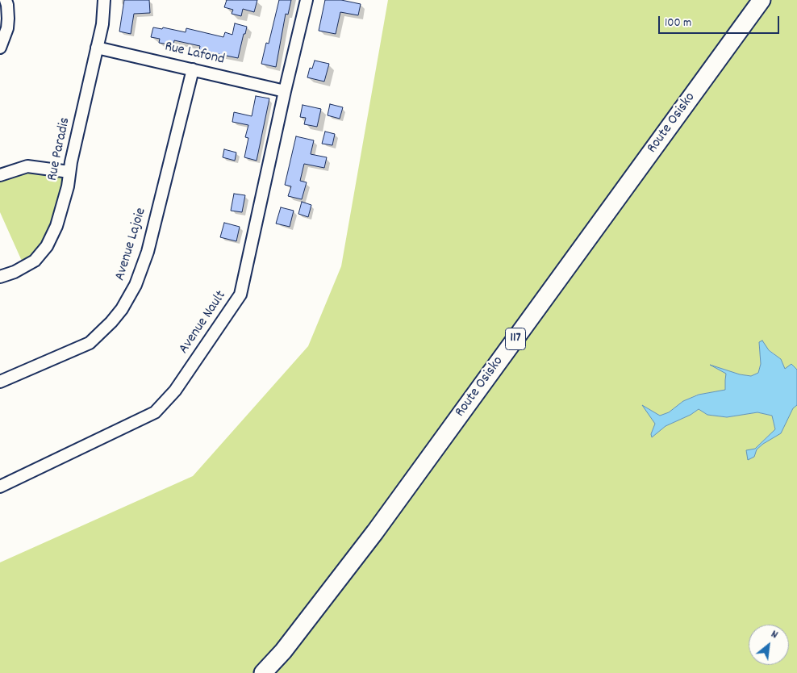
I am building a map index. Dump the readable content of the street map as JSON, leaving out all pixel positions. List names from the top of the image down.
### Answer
{
  "streets": {
    "highway": ["Route Osisko", "117"],
    "street": [
      "Rue Lafond",
      "Rue Paradis",
      "Avenue Lajoie",
      "Avenue Nault"
    ]
  },
  "crossings": [
    ["Rue Lafond", "Rue Paradis"],
    ["Rue Lafond", "Avenue Lajoie"],
    ["Rue Lafond", "Avenue Nault"]
  ],
  "scale_bar": "100 m",
  "north": "top right"
}
